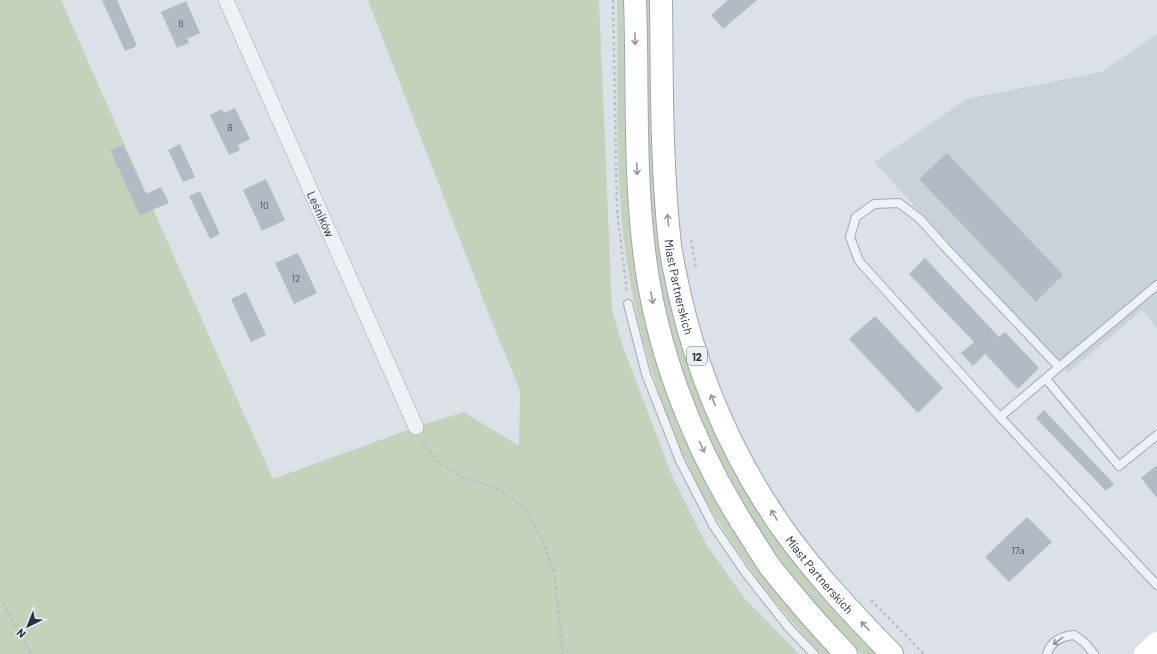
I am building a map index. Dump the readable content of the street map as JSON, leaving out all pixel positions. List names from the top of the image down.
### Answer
{
  "streets": {
    "main road": ["Miast Partnerskich", "12"],
    "street": ["Leśników"]
  },
  "house_numbers": [
    "6",
    "8",
    "10",
    "12",
    "17a"
  ],
  "north": "bottom left"
}
